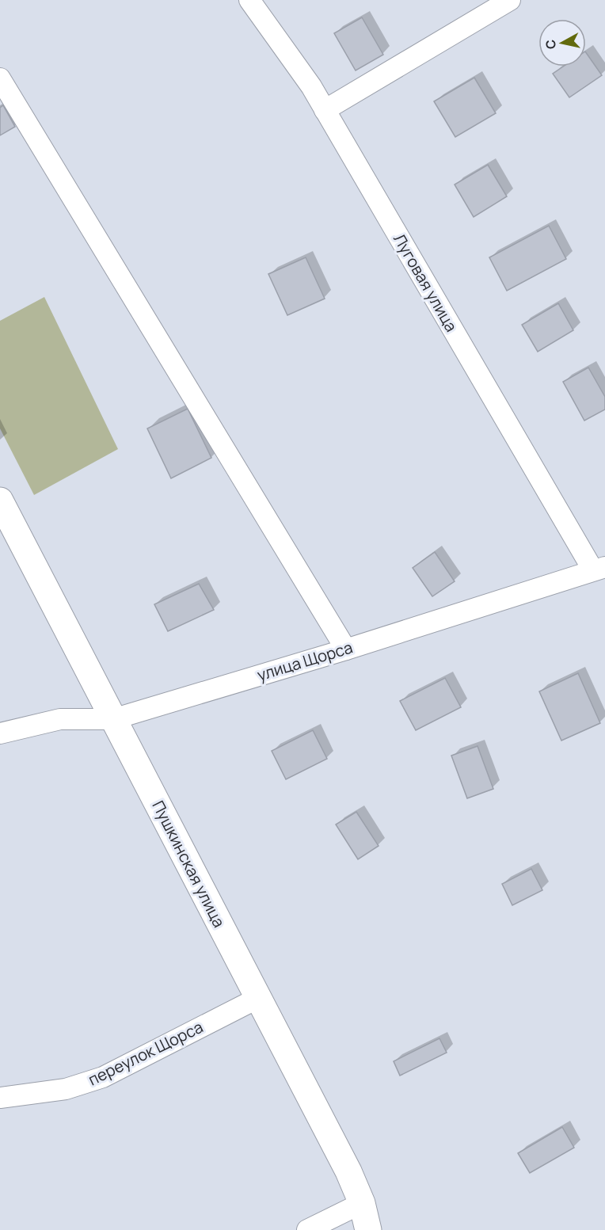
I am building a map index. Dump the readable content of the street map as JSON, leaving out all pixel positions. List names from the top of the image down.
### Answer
{
  "streets": {
    "street": [
      "Луговая улица",
      "улица Щорса",
      "Пушкинская улица",
      "переулок Щорса"
    ]
  },
  "crossings": [
    ["Луговая улица", "улица Щорса"],
    ["улица Щорса", "Пушкинская улица"],
    ["Пушкинская улица", "переулок Щорса"]
  ],
  "north": "left"
}
